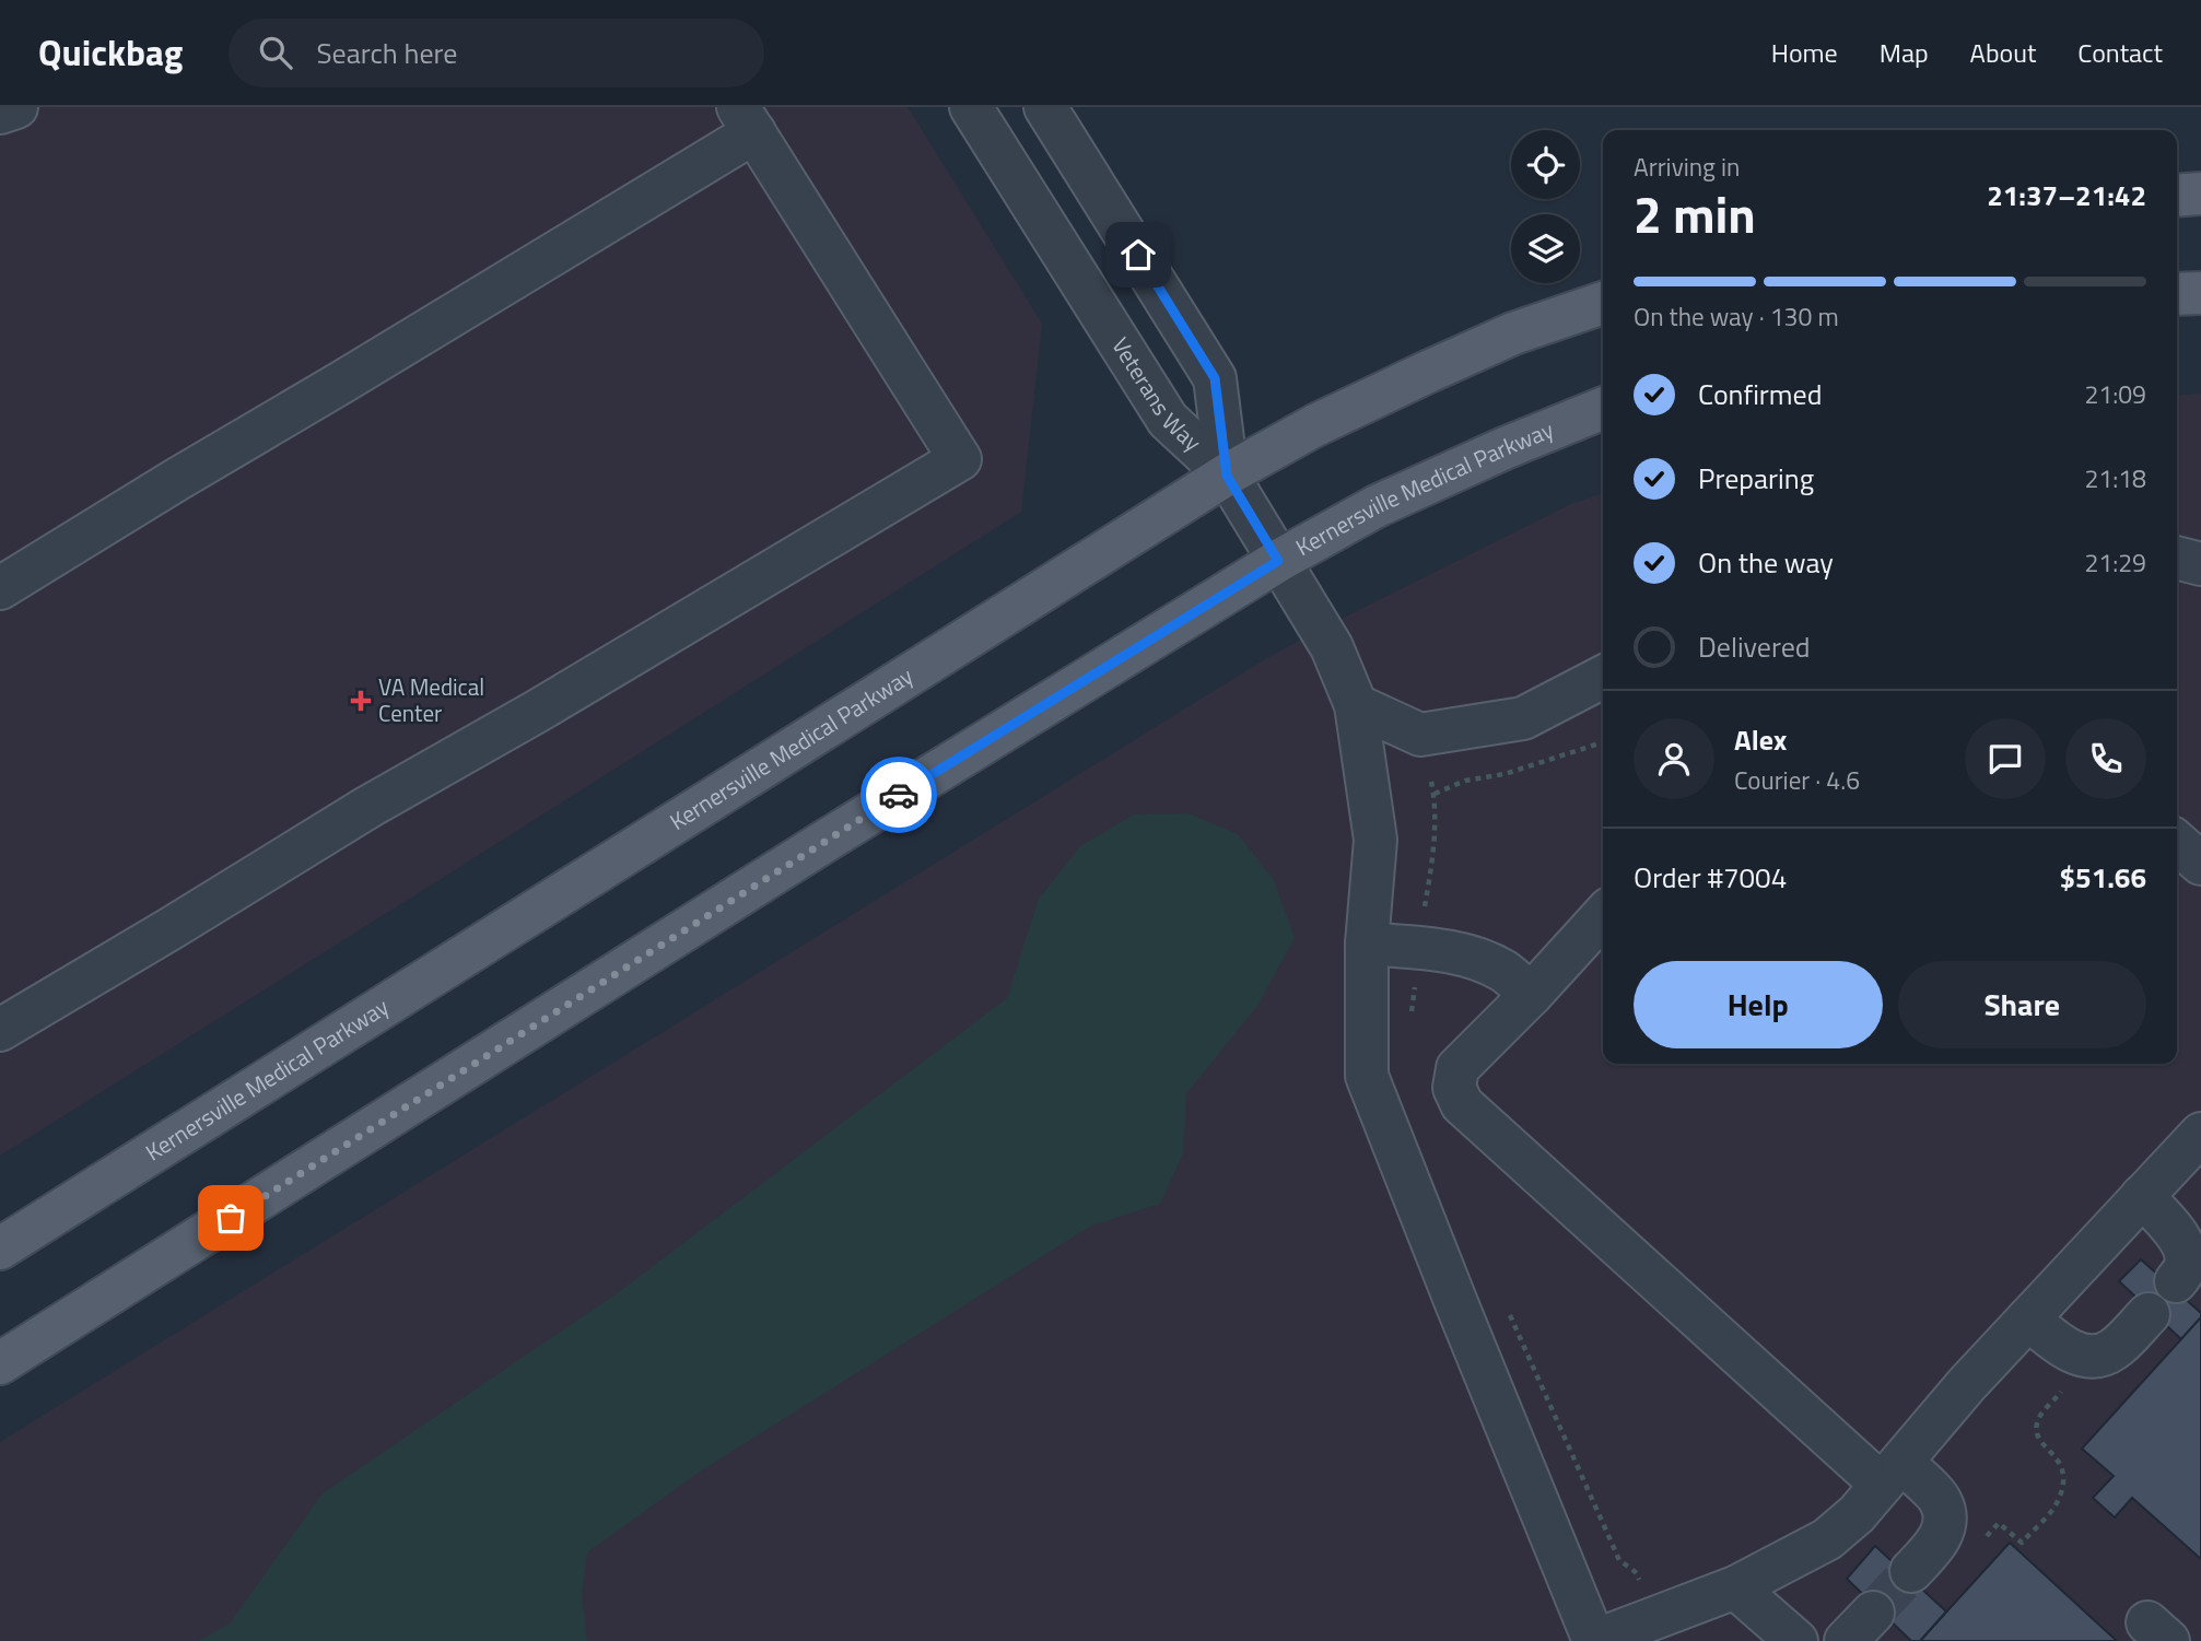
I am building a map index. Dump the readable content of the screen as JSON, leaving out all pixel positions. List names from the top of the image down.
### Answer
{
  "streets": {
    "main road": ["Kernersville Medical Parkway"],
    "street": ["Veterans Way"]
  },
  "crossings": [
    ["Veterans Way", "Kernersville Medical Parkway"]
  ],
  "places": {
    "health": ["VA Medical Center"]
  },
  "page": {
    "header": "Quickbag",
    "search": "Search here",
    "nav": [
      "Home",
      "Map",
      "About",
      "Contact"
    ],
    "heading": ["2 min", "Arriving in", "21:37–21:42"],
    "panel": [
      "Alex",
      "Courier · 4.6",
      "Order #7004",
      "$51.66"
    ],
    "bar": "On the way · 130 m",
    "list": [
      ["Confirmed", "21:09"],
      ["Preparing", "21:18"],
      ["On the way", "21:29"],
      "Delivered"
    ],
    "buttons": ["Help", "Share"]
  }
}
